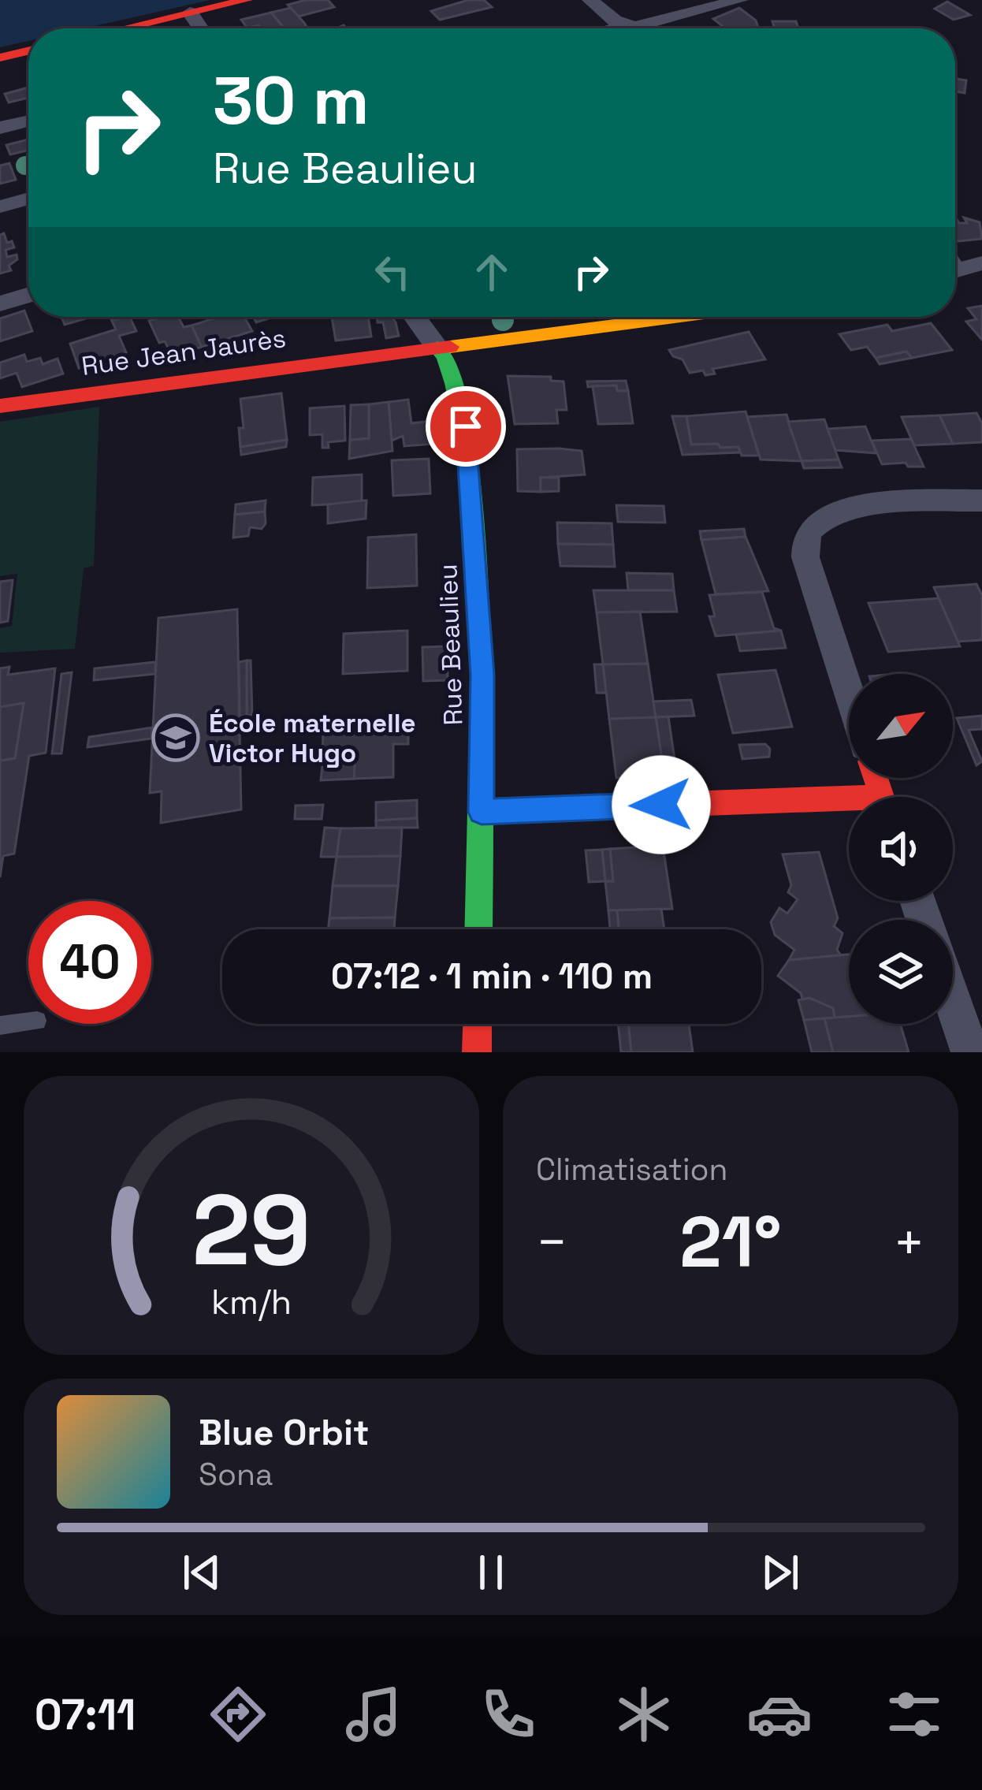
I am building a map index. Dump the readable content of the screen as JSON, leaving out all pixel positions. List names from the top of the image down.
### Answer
{
  "streets": {
    "street": ["Rue Jean Jaurès", "Rue Beaulieu"]
  },
  "crossings": [
    ["Rue Jean Jaurès", "Rue Beaulieu"]
  ],
  "places": {
    "school or university": ["École maternelle Victor Hugo"]
  },
  "north": "top right",
  "page": {
    "turn": ["30 m", "Rue Beaulieu"],
    "limit": "40",
    "trip": "07:12 · 1 min · 110 m",
    "tile": "Climatisation",
    "heat": ["−", "21°", "+"],
    "song": ["Blue Orbit", "Sona"],
    "tabs": "07:11",
    "gauge": ["29", "km/h"]
  }
}
